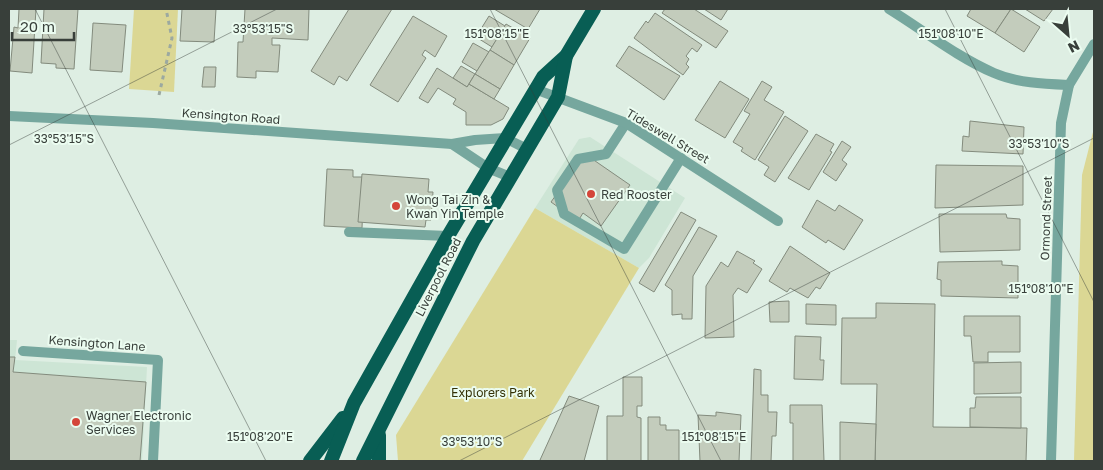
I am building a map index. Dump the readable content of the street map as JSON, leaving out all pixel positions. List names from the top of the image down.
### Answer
{
  "streets": {
    "highway": ["Liverpool Road"],
    "street": [
      "Kensington Road",
      "Tideswell Street",
      "Ormond Street",
      "Kensington Lane"
    ]
  },
  "crossings": [
    ["Kensington Road", "Liverpool Road"],
    ["Tideswell Street", "Liverpool Road"]
  ],
  "parks": ["Explorers Park"],
  "places": ["Red Rooster", "Wong Tai Zin & Kwan Yin Temple", "Wagner Electronic Services"],
  "scale_bar": "20 m",
  "north": "bottom right",
  "coordinates": [
    "33°53'15\"S",
    "151°08'15\"E",
    "151°08'10\"E",
    "33°53'10\"S",
    "151°08'20\"E"
  ]
}
